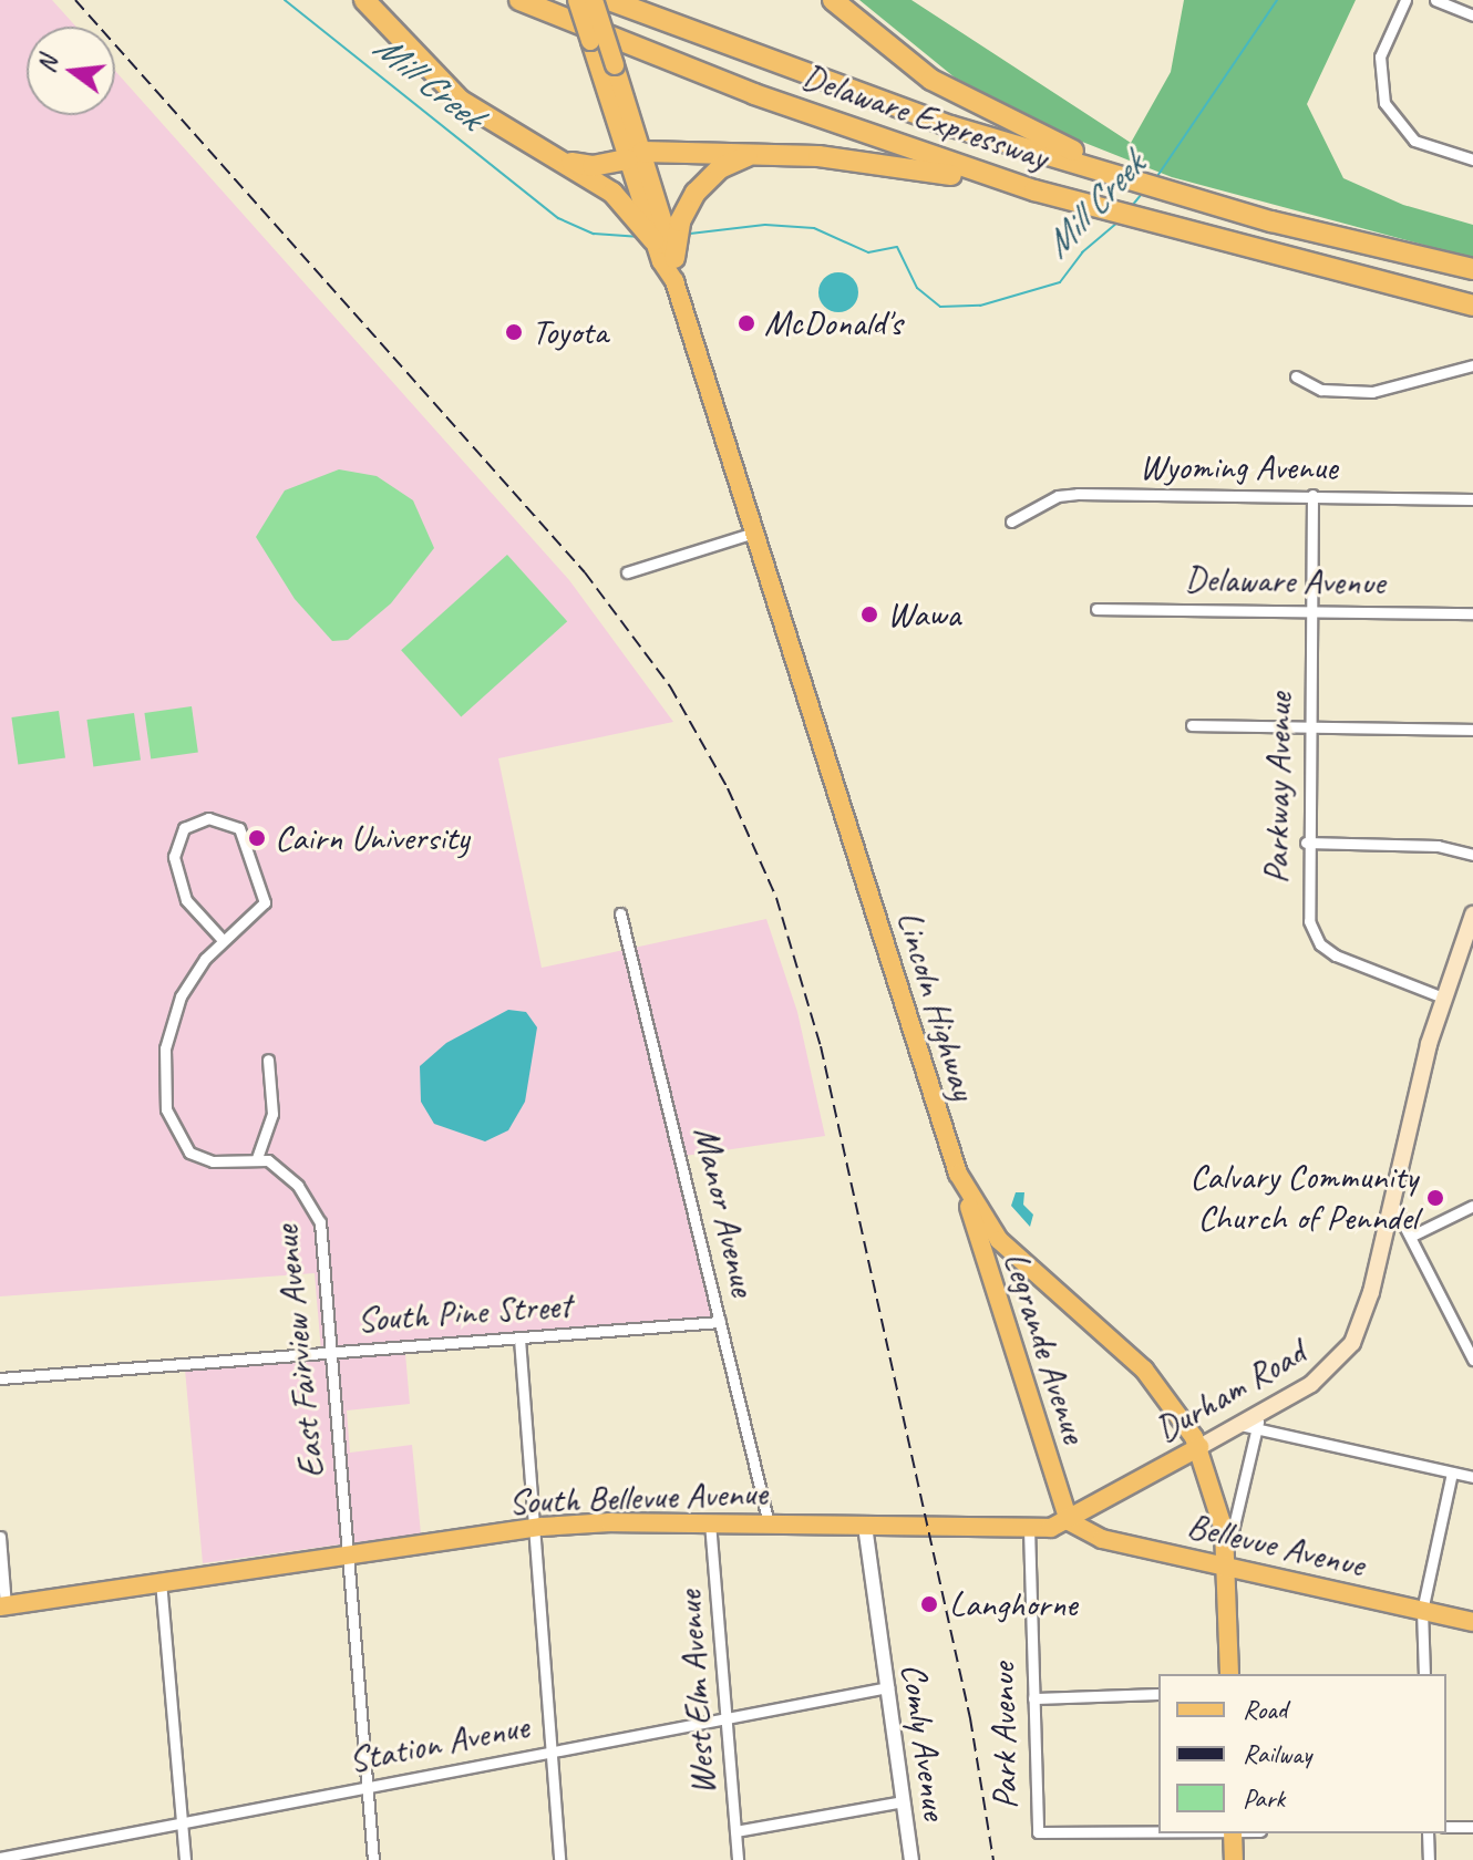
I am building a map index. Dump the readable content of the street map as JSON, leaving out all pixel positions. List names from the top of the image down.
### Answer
{
  "streets": {
    "highway": ["Delaware Expressway"],
    "main road": [
      "Lincoln Highway",
      "Legrande Avenue",
      "Durham Road",
      "South Bellevue Avenue",
      "Bellevue Avenue"
    ],
    "street": [
      "Wyoming Avenue",
      "Delaware Avenue",
      "Parkway Avenue",
      "Manor Avenue",
      "South Pine Street",
      "East Fairview Avenue",
      "West Elm Avenue",
      "Park Avenue",
      "Comly Avenue",
      "Station Avenue"
    ]
  },
  "crossings": [
    ["Wyoming Avenue", "Parkway Avenue"],
    ["Delaware Avenue", "Parkway Avenue"],
    ["Parkway Avenue", "Durham Road"],
    ["Lincoln Highway", "Legrande Avenue"],
    ["Lincoln Highway", "Durham Road"],
    ["Lincoln Highway", "Bellevue Avenue"],
    ["Manor Avenue", "South Pine Street"],
    ["Manor Avenue", "South Bellevue Avenue"],
    ["South Pine Street", "East Fairview Avenue"],
    ["Legrande Avenue", "Durham Road"],
    ["Legrande Avenue", "South Bellevue Avenue"],
    ["Legrande Avenue", "Bellevue Avenue"],
    ["East Fairview Avenue", "South Bellevue Avenue"],
    ["East Fairview Avenue", "Station Avenue"],
    ["Durham Road", "South Bellevue Avenue"],
    ["Durham Road", "Bellevue Avenue"],
    ["South Bellevue Avenue", "Bellevue Avenue"],
    ["South Bellevue Avenue", "West Elm Avenue"],
    ["South Bellevue Avenue", "Park Avenue"],
    ["South Bellevue Avenue", "Comly Avenue"],
    ["West Elm Avenue", "Station Avenue"],
    ["Comly Avenue", "Station Avenue"]
  ],
  "water": ["Mill Creek"],
  "places": [
    "McDonald's",
    "Toyota",
    "Wawa",
    "Cairn University",
    "Calvary Community Church of Penndel",
    "Langhorne"
  ],
  "legend": ["Road", "Railway", "Park"],
  "north": "left"
}
